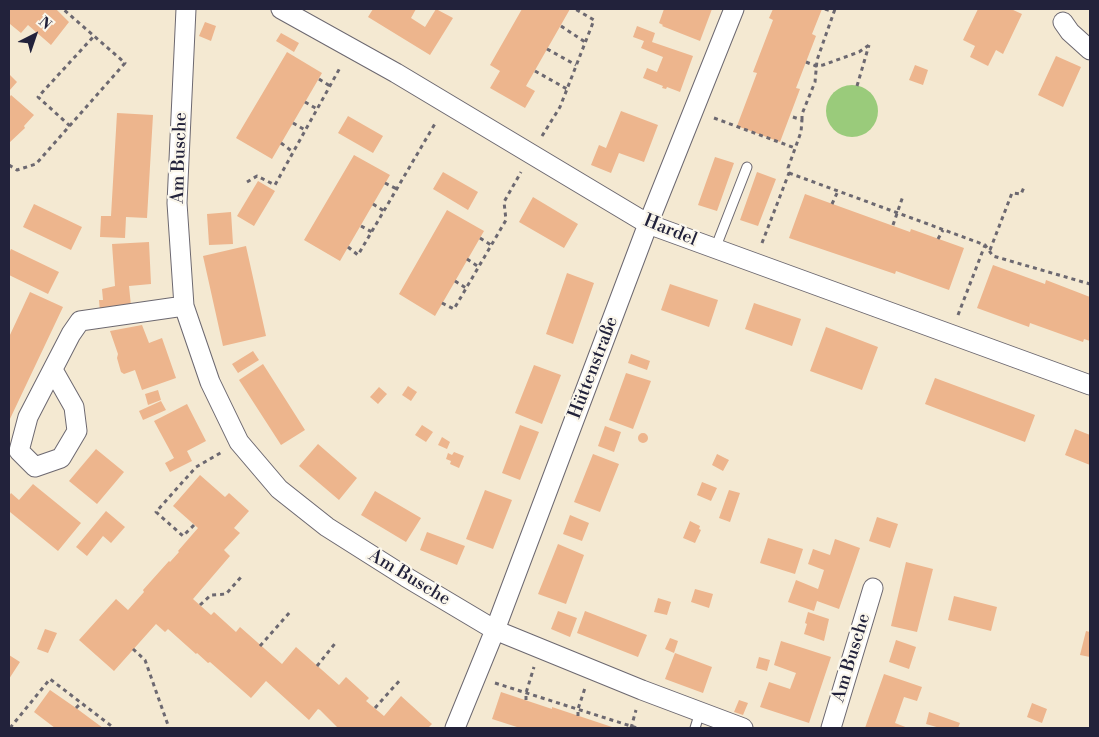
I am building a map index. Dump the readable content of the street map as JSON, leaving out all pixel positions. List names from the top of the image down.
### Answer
{
  "streets": {
    "street": ["Am Busche", "Hardel", "Hüttenstraße"]
  },
  "crossings": [
    ["Am Busche", "Hüttenstraße"],
    ["Hardel", "Hüttenstraße"]
  ],
  "north": "top right"
}
